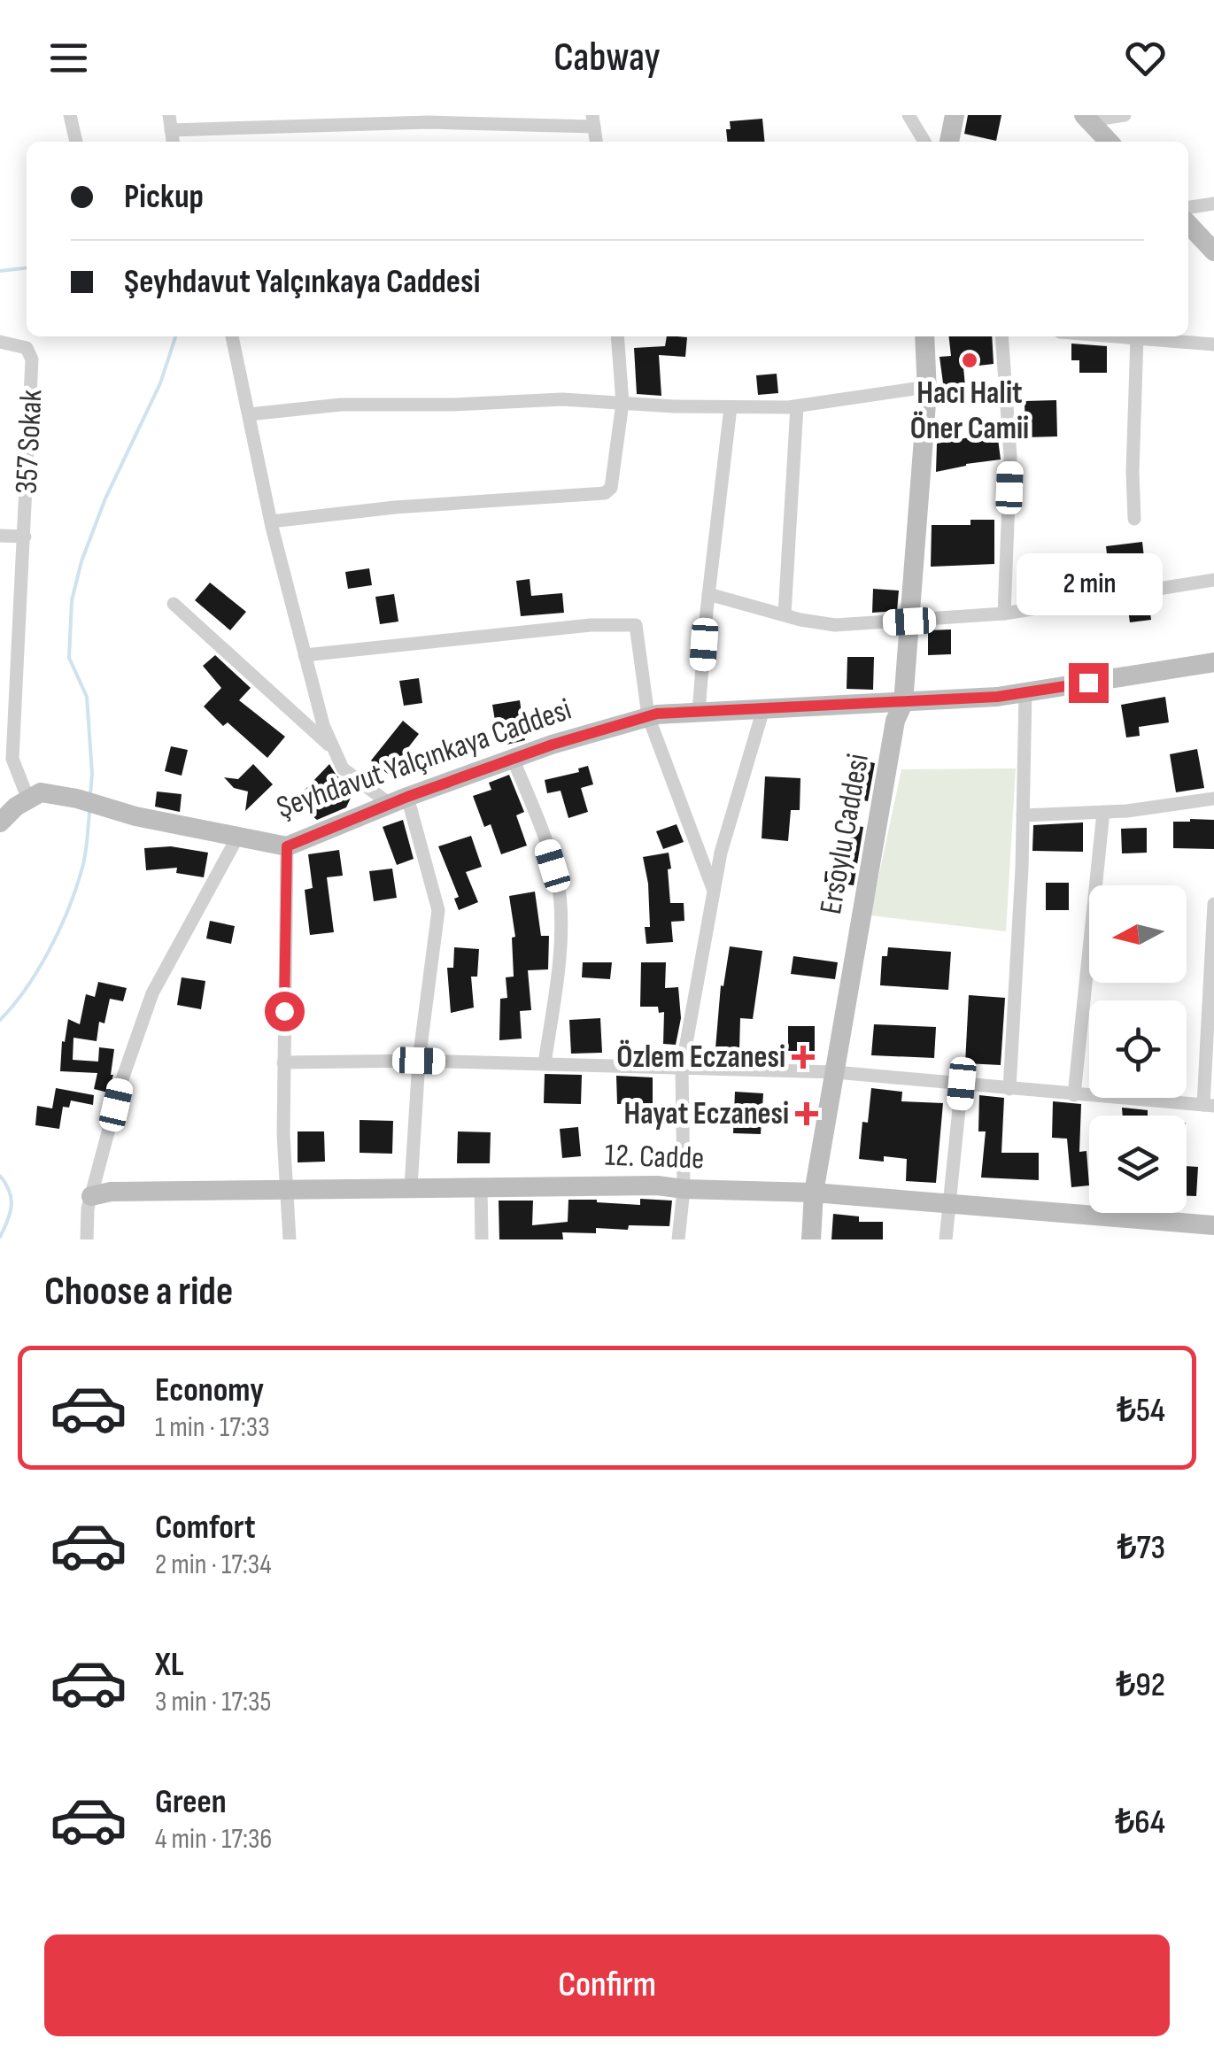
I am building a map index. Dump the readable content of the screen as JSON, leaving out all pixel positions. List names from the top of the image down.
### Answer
{
  "streets": {
    "street": [
      "357 Sokak",
      "Şeyhdavut Yalçınkaya Caddesi",
      "Ersoylu Caddesi",
      "12. Cadde"
    ]
  },
  "crossings": [
    ["357 Sokak", "Şeyhdavut Yalçınkaya Caddesi"],
    ["Şeyhdavut Yalçınkaya Caddesi", "Ersoylu Caddesi"],
    ["Ersoylu Caddesi", "12. Cadde"]
  ],
  "places": {
    "other": ["Hacı Halit Öner Camii"],
    "health": ["Özlem Eczanesi", "Hayat Eczanesi"]
  },
  "north": "left",
  "page": {
    "header": "Cabway",
    "banner": ["Pickup", "Şeyhdavut Yalçınkaya Caddesi"],
    "bubble": "2 min",
    "heading": "Choose a ride",
    "list": [
      {
        "name": "Economy",
        "note": "1 min · 17:33",
        "value": "₺54"
      },
      {
        "name": "Comfort",
        "note": "2 min · 17:34",
        "value": "₺73"
      },
      {
        "name": "XL",
        "note": "3 min · 17:35",
        "value": "₺92"
      },
      {
        "name": "Green",
        "note": "4 min · 17:36",
        "value": "₺64"
      }
    ],
    "buttons": "Confirm"
  }
}
